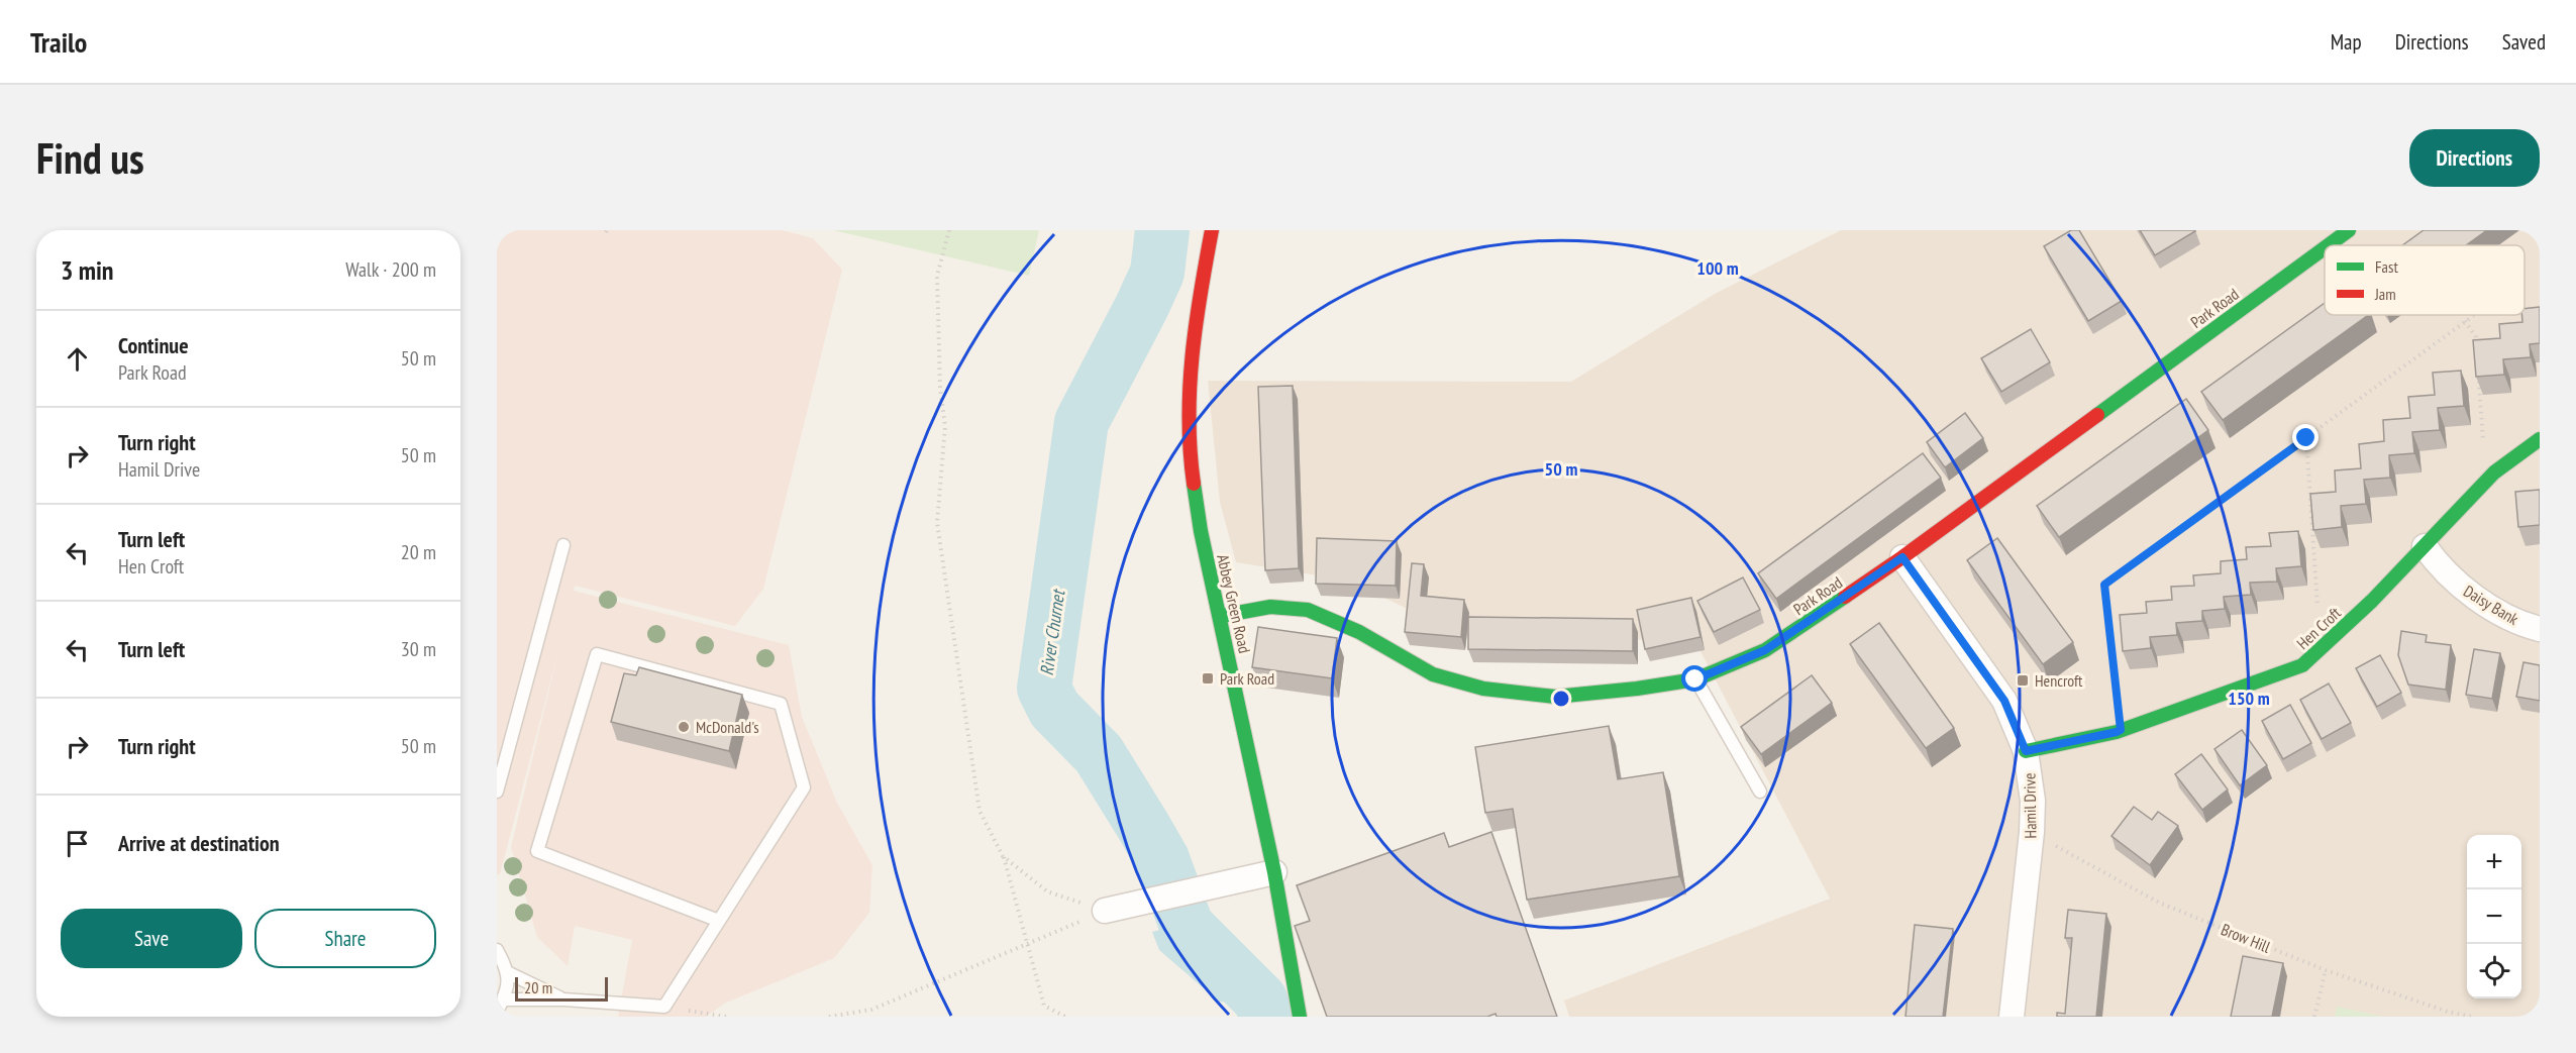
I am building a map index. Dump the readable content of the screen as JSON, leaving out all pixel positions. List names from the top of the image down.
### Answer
{
  "streets": {
    "street": [
      "Park Road",
      "Abbey Green Road",
      "Daisy Bank",
      "Hen Croft",
      "Hamil Drive"
    ],
    "path": ["Brow Hill"]
  },
  "crossings": [
    ["Park Road", "Abbey Green Road"],
    ["Park Road", "Hamil Drive"],
    ["Daisy Bank", "Hen Croft"],
    ["Hen Croft", "Hamil Drive"],
    ["Hamil Drive", "Brow Hill"]
  ],
  "water": ["River Churnet"],
  "places": {
    "transit": ["Park Road", "Hencroft"],
    "other": ["McDonald's"]
  },
  "legend": ["Fast", "Jam"],
  "scale_bar": "20 m",
  "page": {
    "header": "Trailo",
    "nav": ["Map", "Directions", "Saved"],
    "buttons": [
      "Directions",
      ["Save", "Share"]
    ],
    "title": "Find us",
    "heading": ["3 min", "Walk · 200 m"],
    "list": [
      ["Continue", "Park Road", "50 m"],
      ["Turn right", "Hamil Drive", "50 m"],
      ["Turn left", "Hen Croft", "20 m"],
      ["Turn left", "30 m"],
      ["Turn right", "50 m"],
      "Arrive at destination"
    ],
    "map_buttons": ["+", "−"],
    "scale": "20 m"
  },
  "rings": ["100 m", "50 m", "150 m"]
}
